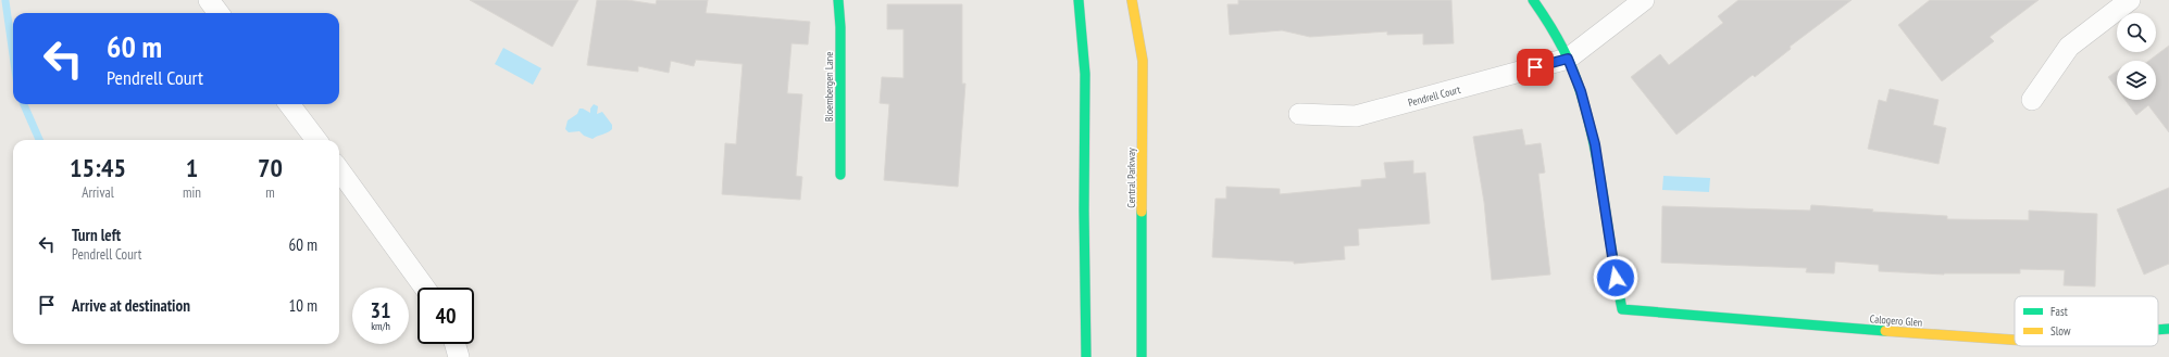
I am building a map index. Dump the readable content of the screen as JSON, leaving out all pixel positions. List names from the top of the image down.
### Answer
{
  "streets": {
    "street": [
      "Bloembergen Lane",
      "Pendrell Court",
      "Central Parkway",
      "Calogero Glen"
    ]
  },
  "crossings": [
    ["Pendrell Court", "Calogero Glen"]
  ],
  "legend": ["Fast", "Slow"],
  "page": {
    "turn": ["60 m", "Pendrell Court"],
    "eta": [
      "15:45",
      "Arrival",
      "1",
      "min",
      "70",
      "m"
    ],
    "list": [
      {
        "name": "Turn left",
        "note": "Pendrell Court",
        "value": "60 m"
      },
      {
        "name": "Arrive at destination",
        "value": "10 m"
      }
    ],
    "speed": "31 km/h",
    "limit": "40"
  }
}
